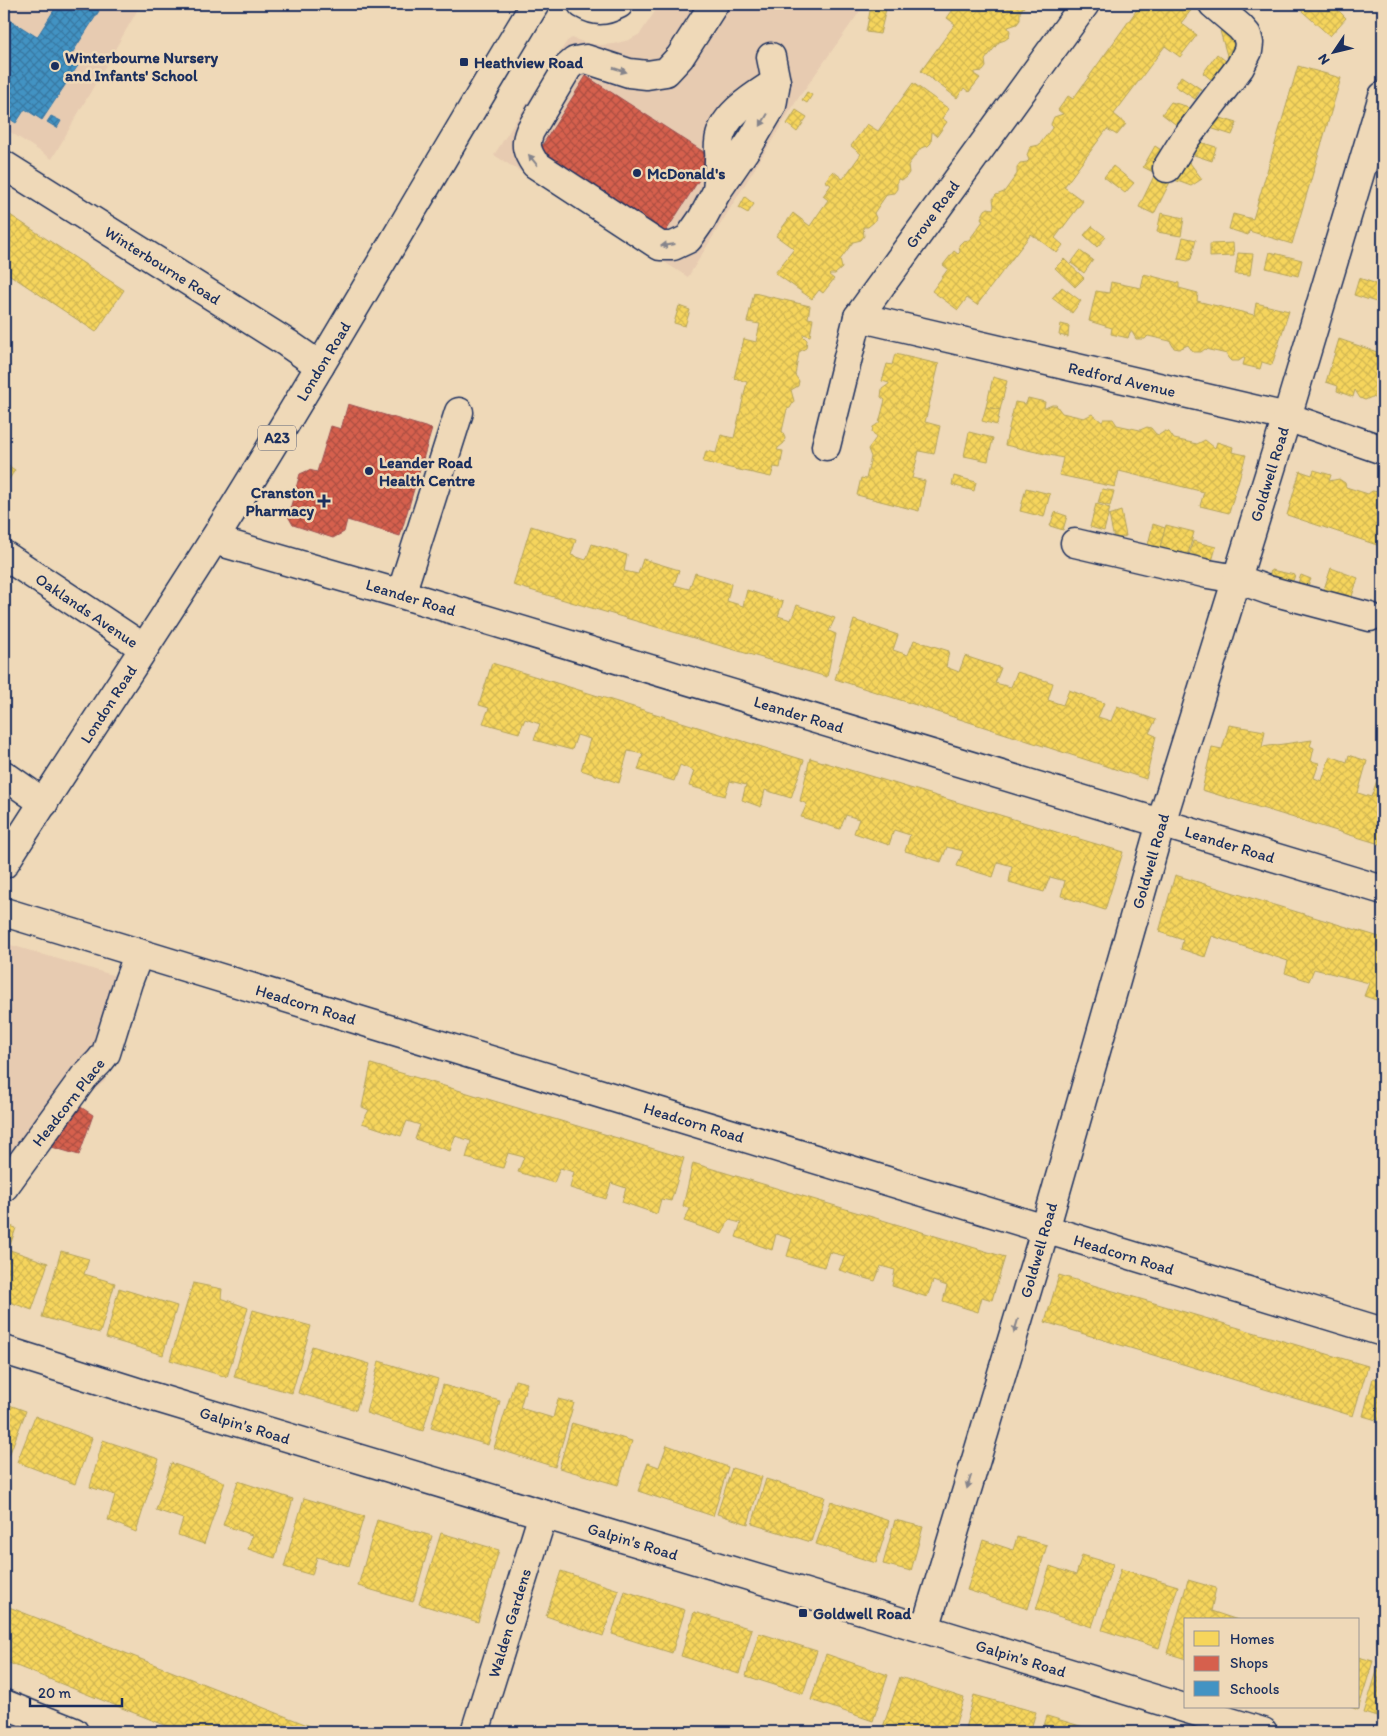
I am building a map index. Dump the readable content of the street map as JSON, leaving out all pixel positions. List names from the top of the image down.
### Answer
{
  "streets": {
    "main road": [
      "Grove Road",
      "Winterbourne Road",
      "London Road",
      "Redford Avenue",
      "A23",
      "Goldwell Road",
      "Leander Road",
      "Oaklands Avenue",
      "Headcorn Road",
      "Headcorn Place",
      "Galpin's Road",
      "Walden Gardens"
    ]
  },
  "crossings": [
    ["Grove Road", "Redford Avenue"],
    ["Winterbourne Road", "London Road"],
    ["London Road", "Leander Road"],
    ["London Road", "Oaklands Avenue"],
    ["Redford Avenue", "Goldwell Road"],
    ["Goldwell Road", "Leander Road"],
    ["Goldwell Road", "Headcorn Road"],
    ["Goldwell Road", "Galpin's Road"],
    ["Headcorn Road", "Headcorn Place"],
    ["Galpin's Road", "Walden Gardens"]
  ],
  "places": {
    "transit": ["Heathview Road", "Goldwell Road"],
    "other": ["Winterbourne Nursery and Infants' School", "McDonald's", "Leander Road Health Centre"],
    "health": ["Cranston Pharmacy"]
  },
  "legend": ["Homes", "Shops", "Schools"],
  "scale_bar": "20 m",
  "north": "bottom left"
}
